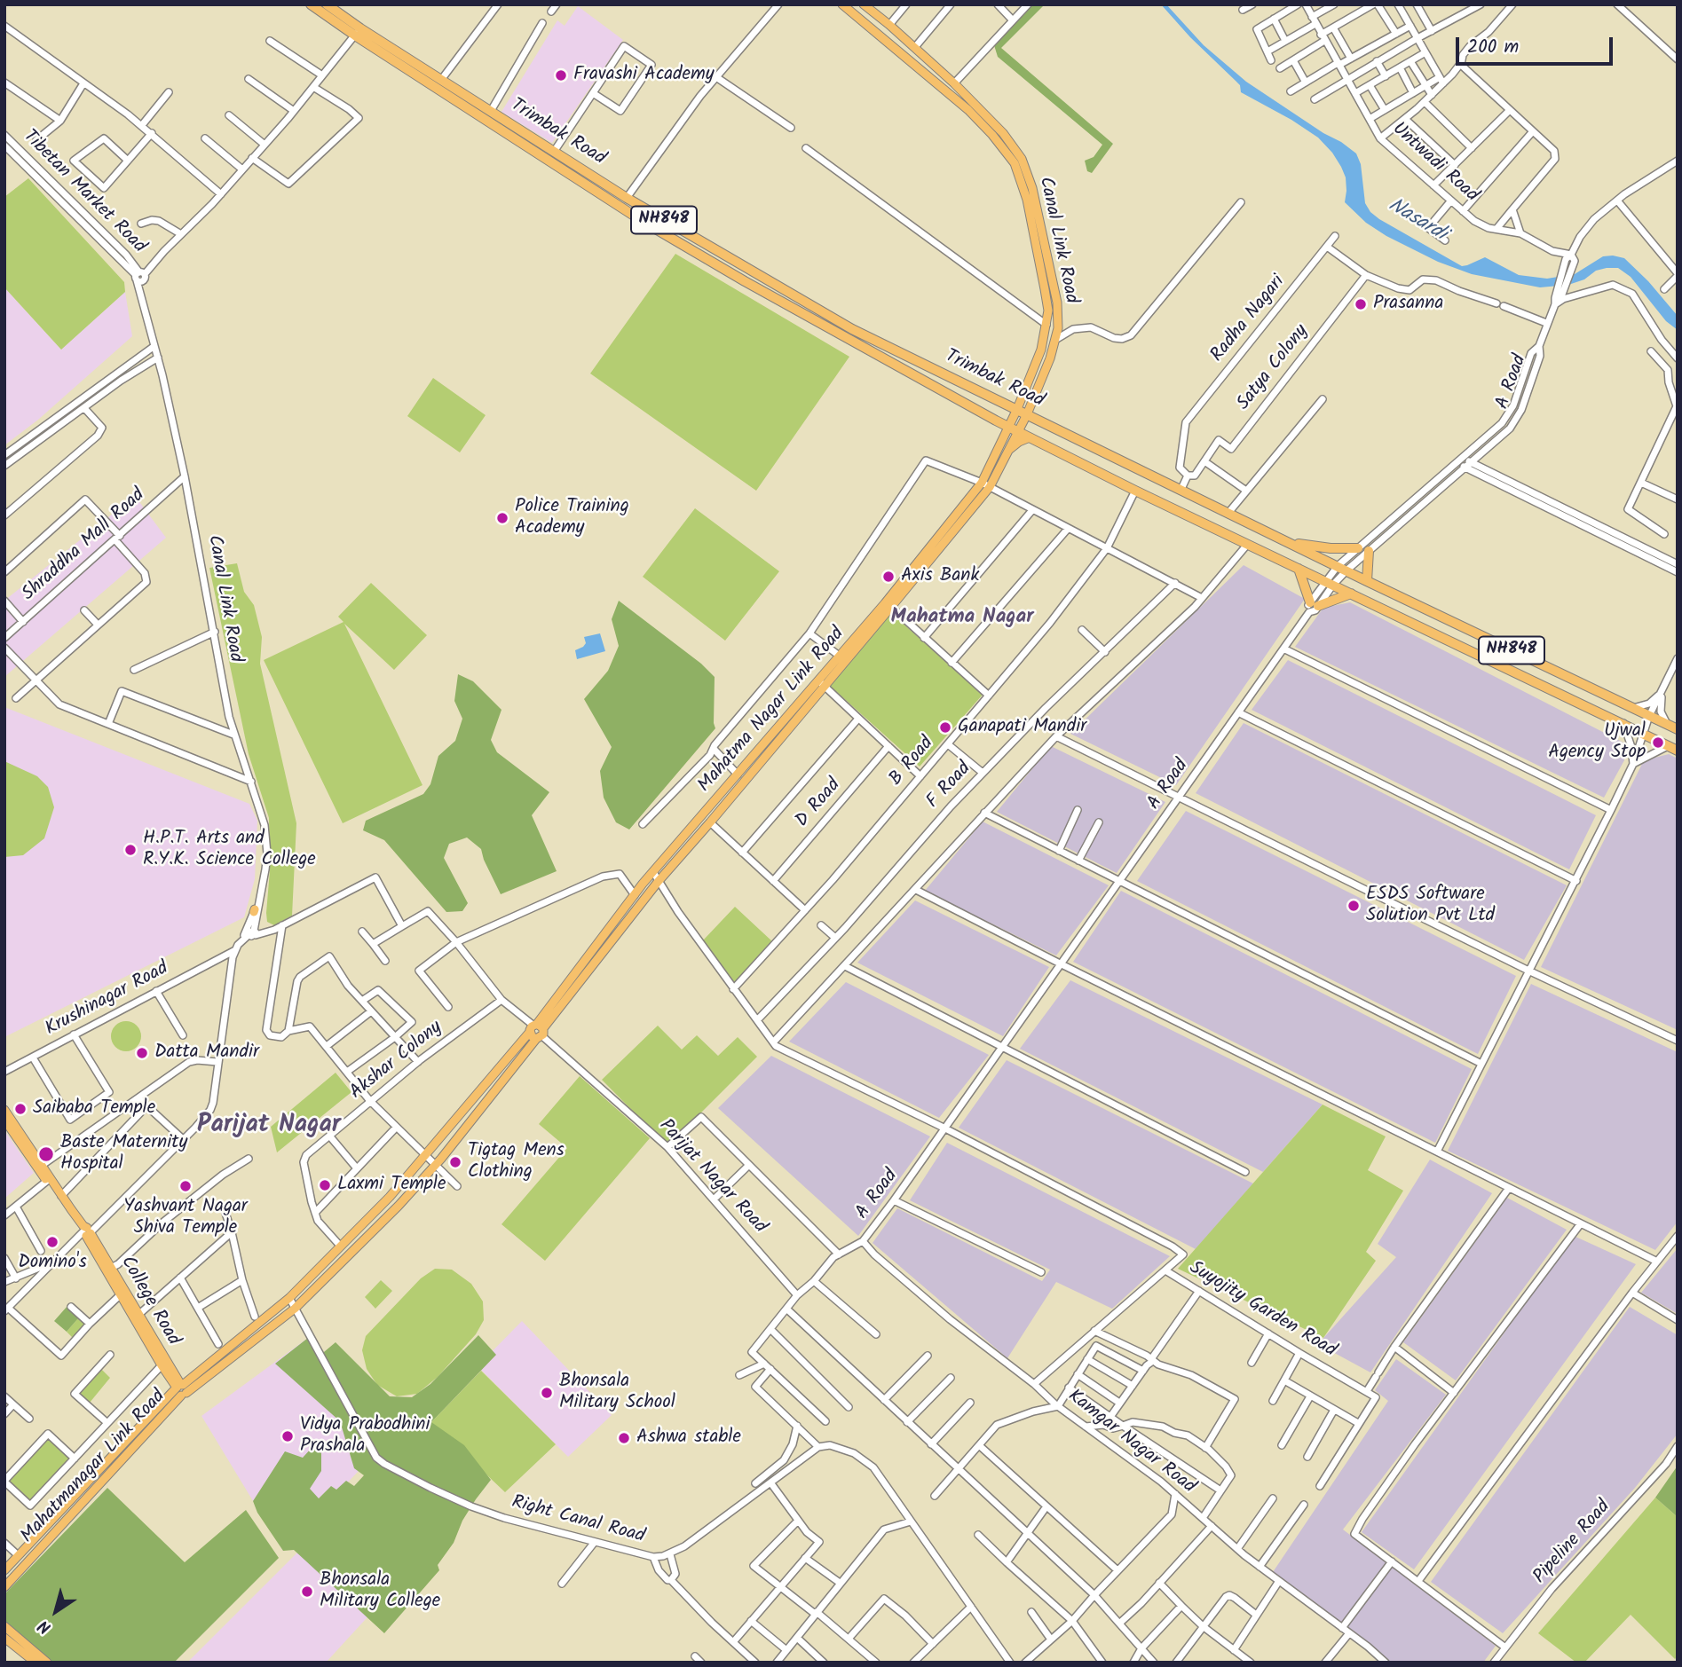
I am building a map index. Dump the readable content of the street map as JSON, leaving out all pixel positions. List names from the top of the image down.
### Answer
{
  "streets": {
    "highway": ["Trimbak Road", "NH848"],
    "main road": [
      "Canal Link Road",
      "Mahatma Nagar Link Road",
      "College Road",
      "Mahatmanagar Link Road"
    ],
    "street": [
      "Untwadi Road",
      "Tibetan Market Road",
      "Radha Nagari",
      "Satya Colony",
      "A Road",
      "Shraddha Mall Road",
      "B Road",
      "F Road",
      "D Road",
      "Krushinagar Road",
      "Akshar Colony",
      "Parijat Nagar Road",
      "Suyojity Garden Road",
      "Kamgar Nagar Road",
      "Right Canal Road",
      "Pipeline Road"
    ]
  },
  "crossings": [
    ["Trimbak Road", "NH848"],
    ["Trimbak Road", "Canal Link Road"],
    ["Trimbak Road", "A Road"],
    ["Trimbak Road", "Mahatma Nagar Link Road"],
    ["Trimbak Road", "B Road"],
    ["Untwadi Road", "A Road"],
    ["Tibetan Market Road", "Canal Link Road"],
    ["NH848", "A Road"],
    ["Canal Link Road", "Shraddha Mall Road"],
    ["Canal Link Road", "Mahatma Nagar Link Road"],
    ["Canal Link Road", "Krushinagar Road"],
    ["Canal Link Road", "College Road"],
    ["A Road", "Parijat Nagar Road"],
    ["A Road", "Suyojity Garden Road"],
    ["A Road", "Kamgar Nagar Road"],
    ["Mahatma Nagar Link Road", "Akshar Colony"],
    ["Mahatma Nagar Link Road", "Parijat Nagar Road"],
    ["Mahatma Nagar Link Road", "College Road"],
    ["Mahatma Nagar Link Road", "Mahatmanagar Link Road"],
    ["Mahatma Nagar Link Road", "Right Canal Road"],
    ["Akshar Colony", "Parijat Nagar Road"],
    ["College Road", "Mahatmanagar Link Road"]
  ],
  "districts": ["Mahatma Nagar", "Parijat Nagar"],
  "water": ["Nasardi"],
  "places": [
    "Fravashi Academy",
    "Prasanna",
    "Police Training Academy",
    "Axis Bank",
    "Ganapati Mandir",
    "Ujwal Agency Stop",
    "H.P.T. Arts and R.Y.K. Science College",
    "ESDS Software Solution Pvt Ltd",
    "Datta Mandir",
    "Saibaba Temple",
    "Baste Maternity Hospital",
    "Tigtag Mens Clothing",
    "Laxmi Temple",
    "Yashvant Nagar Shiva Temple",
    "Domino's",
    "Bhonsala Military School",
    "Vidya Prabodhini Prashala",
    "Ashwa stable",
    "Bhonsala Military College"
  ],
  "scale_bar": "200 m",
  "north": "bottom left"
}
